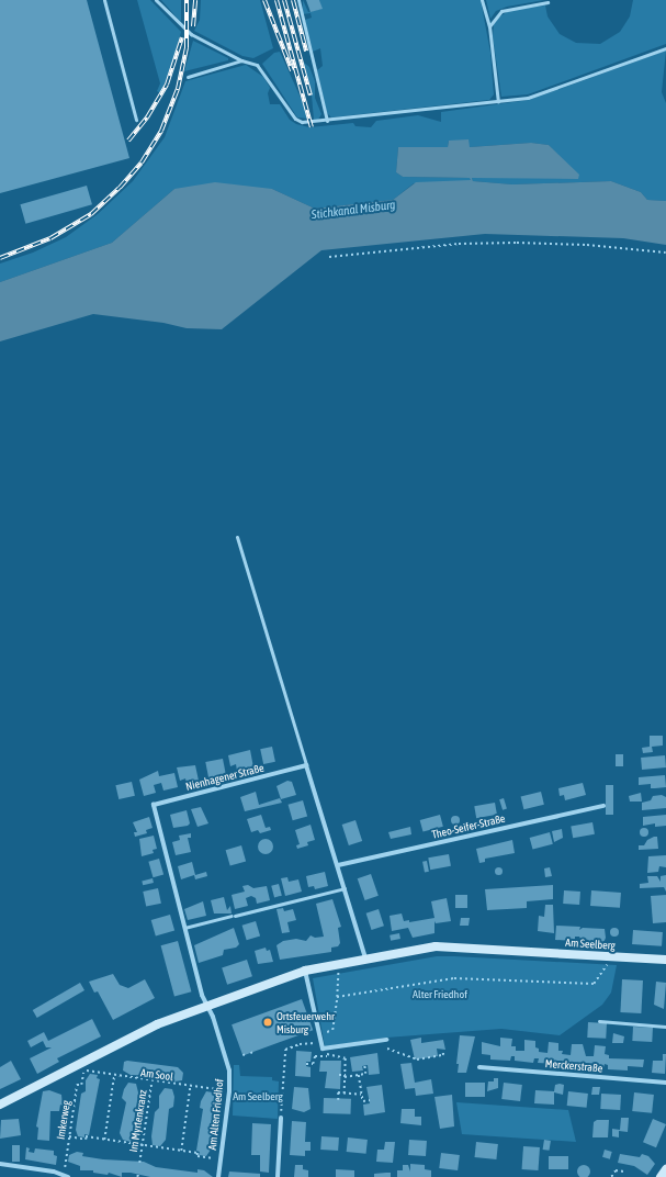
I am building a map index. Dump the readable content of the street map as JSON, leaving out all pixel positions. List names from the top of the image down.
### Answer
{
  "streets": {
    "street": [
      "Nienhagener Straße",
      "Theo-Seifer-Straße",
      "Am Seelberg",
      "Merckerstraße",
      "Am Alten Friedhof"
    ],
    "path": ["Am Sool", "Imkerweg", "Im Myrtenkranz"]
  },
  "crossings": [
    ["Nienhagener Straße", "Am Seelberg"],
    ["Nienhagener Straße", "Am Alten Friedhof"],
    ["Am Seelberg", "Am Alten Friedhof"],
    ["Am Sool", "Am Alten Friedhof"],
    ["Am Sool", "Imkerweg"],
    ["Am Sool", "Im Myrtenkranz"]
  ],
  "water": ["Stichkanal Misburg"],
  "parks": ["Alter Friedhof", "Am Seelberg"],
  "places": ["Ortsfeuerwehr Misburg"]
}
